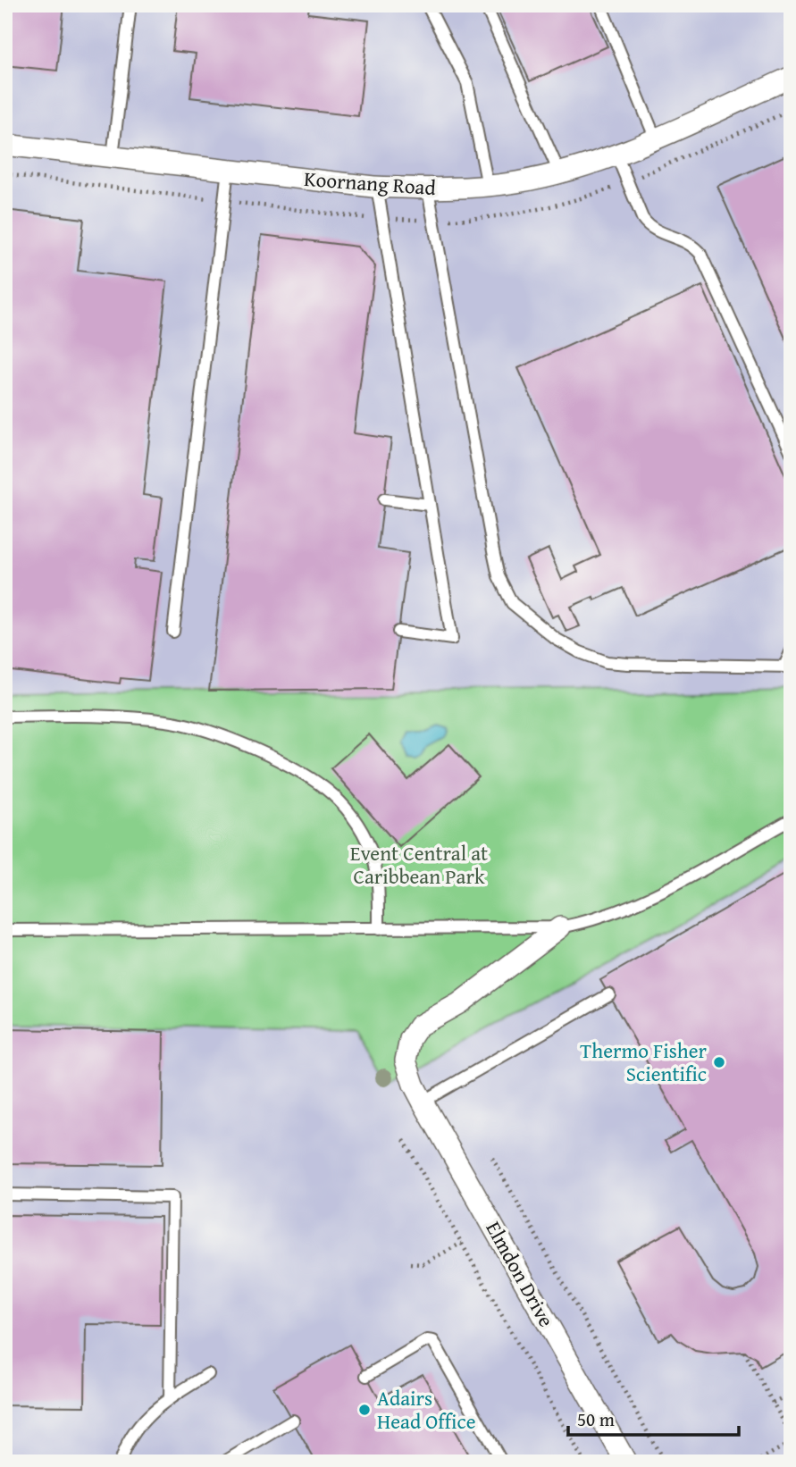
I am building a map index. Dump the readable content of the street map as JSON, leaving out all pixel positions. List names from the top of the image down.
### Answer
{
  "streets": {
    "street": ["Koornang Road", "Elmdon Drive"]
  },
  "parks": ["Event Central at Caribbean Park"],
  "places": ["Thermo Fisher Scientific", "Adairs Head Office"],
  "scale_bar": "50 m"
}
